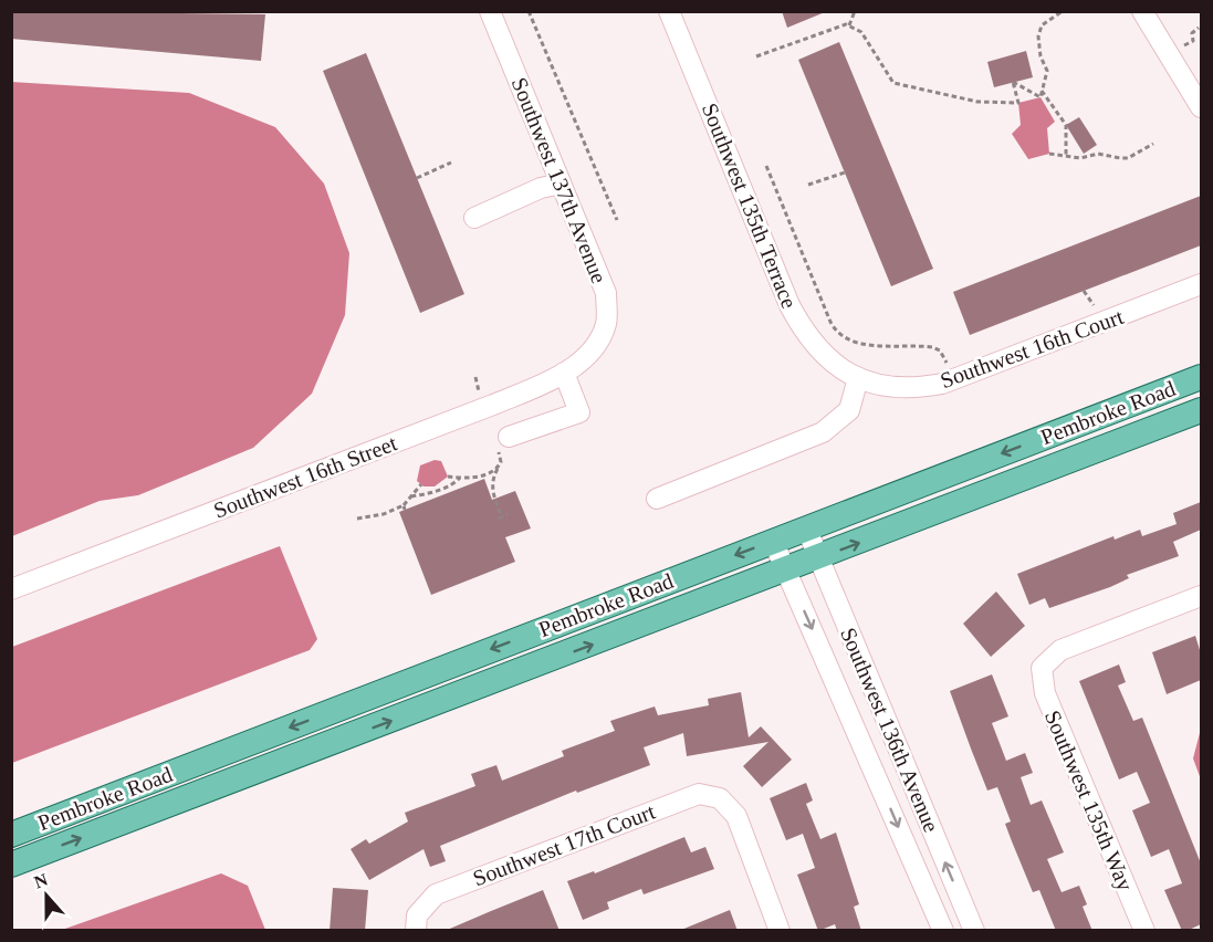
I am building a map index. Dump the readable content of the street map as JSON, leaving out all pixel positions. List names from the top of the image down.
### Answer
{
  "streets": {
    "main road": ["Pembroke Road"],
    "street": [
      "Southwest 137th Avenue",
      "Southwest 135th Terrace",
      "Southwest 16th Court",
      "Southwest 16th Street",
      "Southwest 136th Avenue",
      "Southwest 135th Way",
      "Southwest 17th Court"
    ]
  },
  "crossings": [
    ["Southwest 137th Avenue", "Southwest 16th Street"],
    ["Southwest 135th Terrace", "Southwest 16th Court"],
    ["Pembroke Road", "Southwest 136th Avenue"]
  ],
  "north": "top"
}
